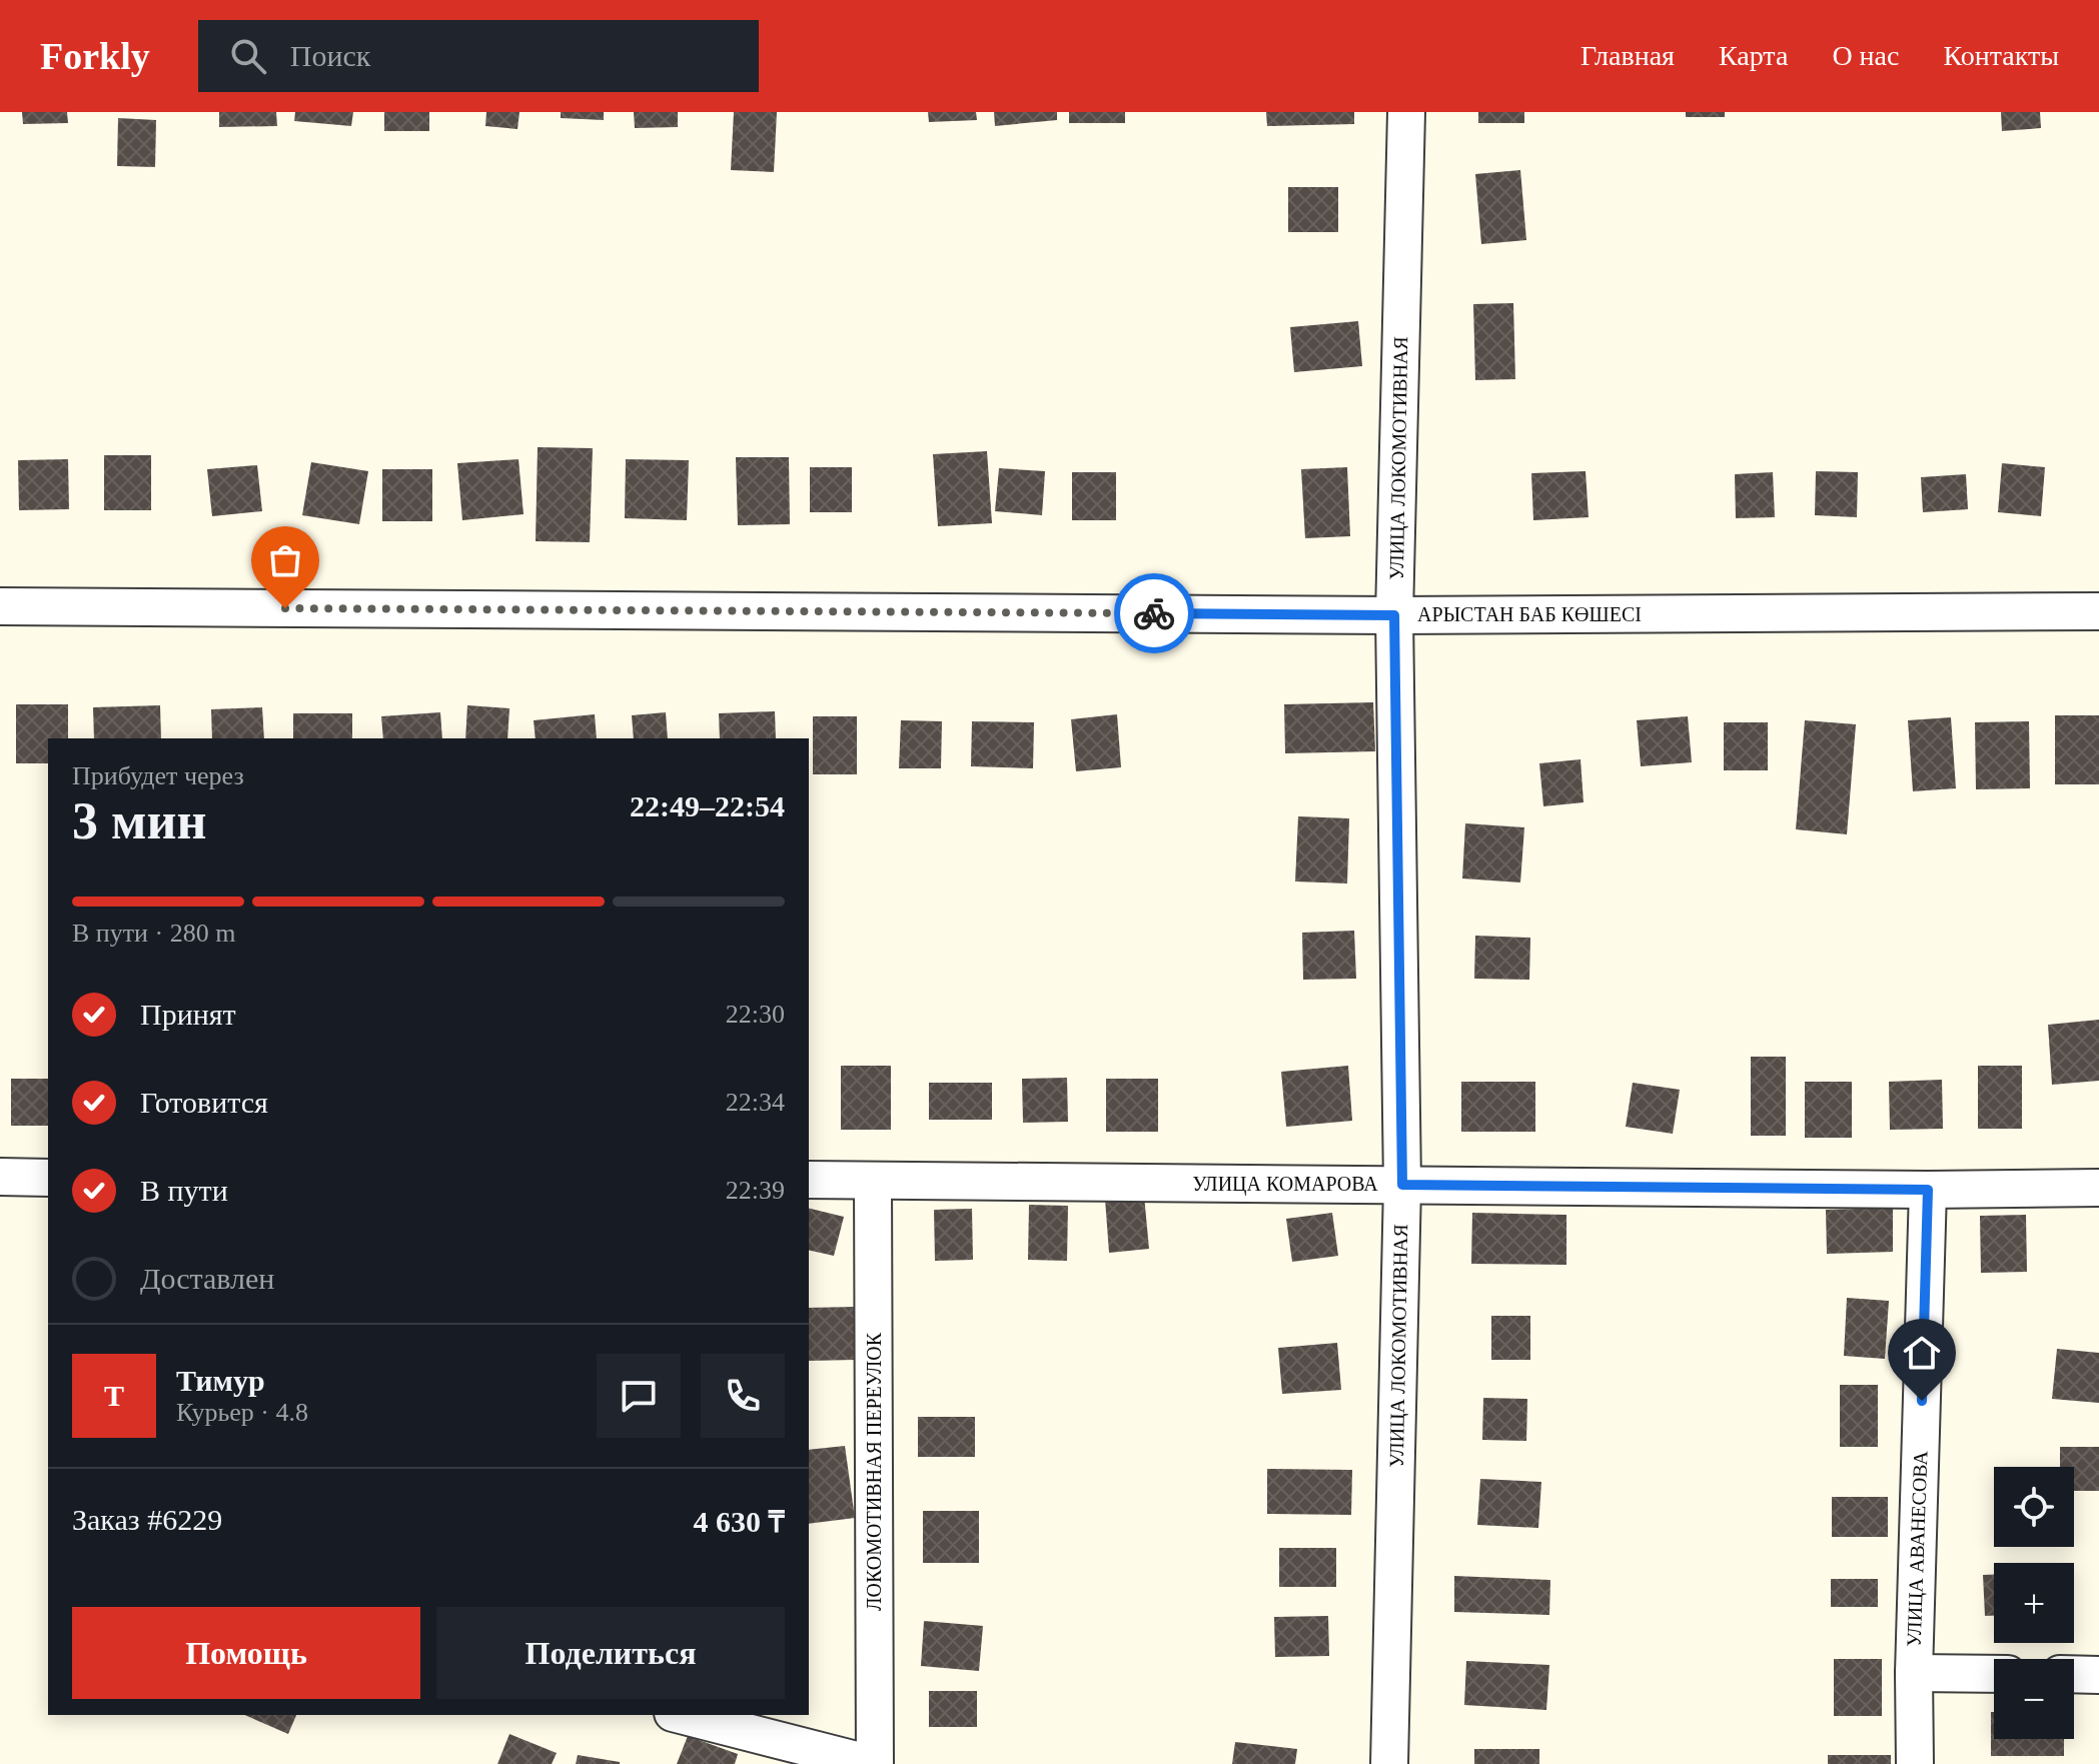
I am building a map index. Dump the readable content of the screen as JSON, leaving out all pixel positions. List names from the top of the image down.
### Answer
{
  "streets": {
    "street": [
      "УЛИЦА ЛОКОМОТИВНАЯ",
      "АРЫСТАН БАБ КӨШЕСІ",
      "УЛИЦА КОМАРОВА",
      "ЛОКОМОТИВНАЯ ПЕРЕУЛОК",
      "УЛИЦА АВАНЕСОВА"
    ]
  },
  "crossings": [
    ["УЛИЦА ЛОКОМОТИВНАЯ", "АРЫСТАН БАБ КӨШЕСІ"],
    ["УЛИЦА ЛОКОМОТИВНАЯ", "УЛИЦА КОМАРОВА"],
    ["УЛИЦА КОМАРОВА", "ЛОКОМОТИВНАЯ ПЕРЕУЛОК"],
    ["УЛИЦА КОМАРОВА", "УЛИЦА АВАНЕСОВА"]
  ],
  "page": {
    "header": "Forkly",
    "search": "Поиск",
    "nav": [
      "Главная",
      "Карта",
      "О нас",
      "Контакты"
    ],
    "heading": ["3 мин", "Прибудет через", "22:49–22:54"],
    "panel": [
      "Тимур",
      "Курьер · 4.8",
      "Заказ #6229",
      "4 630 ₸"
    ],
    "bar": "В пути · 280 m",
    "list": [
      ["Принят", "22:30"],
      ["Готовится", "22:34"],
      ["В пути", "22:39"],
      "Доставлен"
    ],
    "round": "Т",
    "map_buttons": ["+", "−"],
    "buttons": ["Помощь", "Поделиться"]
  }
}
